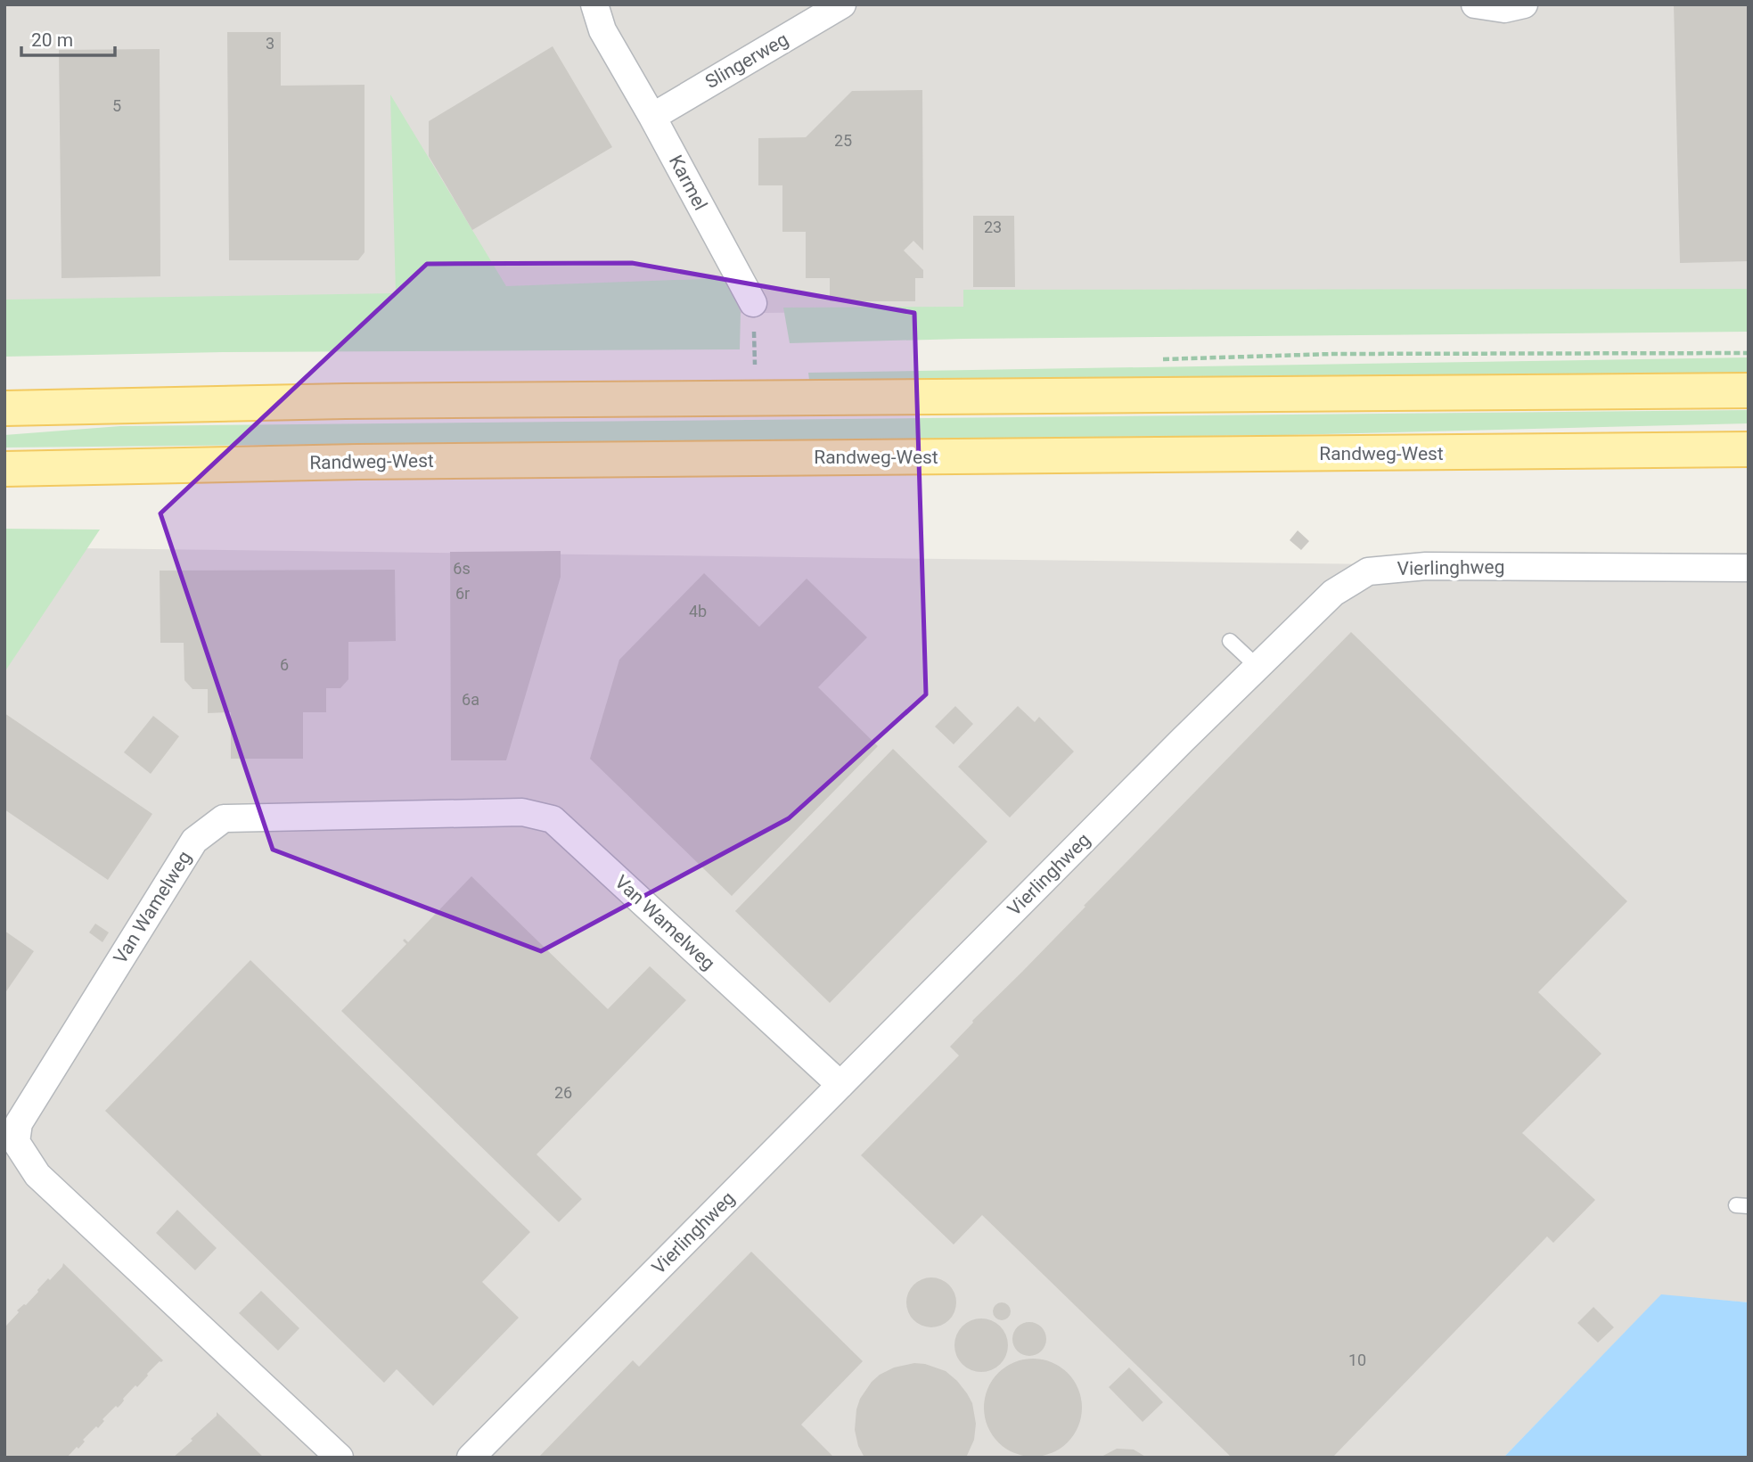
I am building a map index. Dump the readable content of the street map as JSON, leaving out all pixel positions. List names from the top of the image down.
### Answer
{
  "streets": {
    "main road": ["Randweg-West"],
    "street": [
      "Slingerweg",
      "Karmel",
      "Vierlinghweg",
      "Van Wamelweg"
    ]
  },
  "crossings": [
    ["Slingerweg", "Karmel"],
    ["Vierlinghweg", "Van Wamelweg"]
  ],
  "house_numbers": [
    "3",
    "5",
    "25",
    "23",
    "6s",
    "6r",
    "4b",
    "6",
    "6a",
    "26",
    "10"
  ],
  "scale_bar": "20 m"
}
